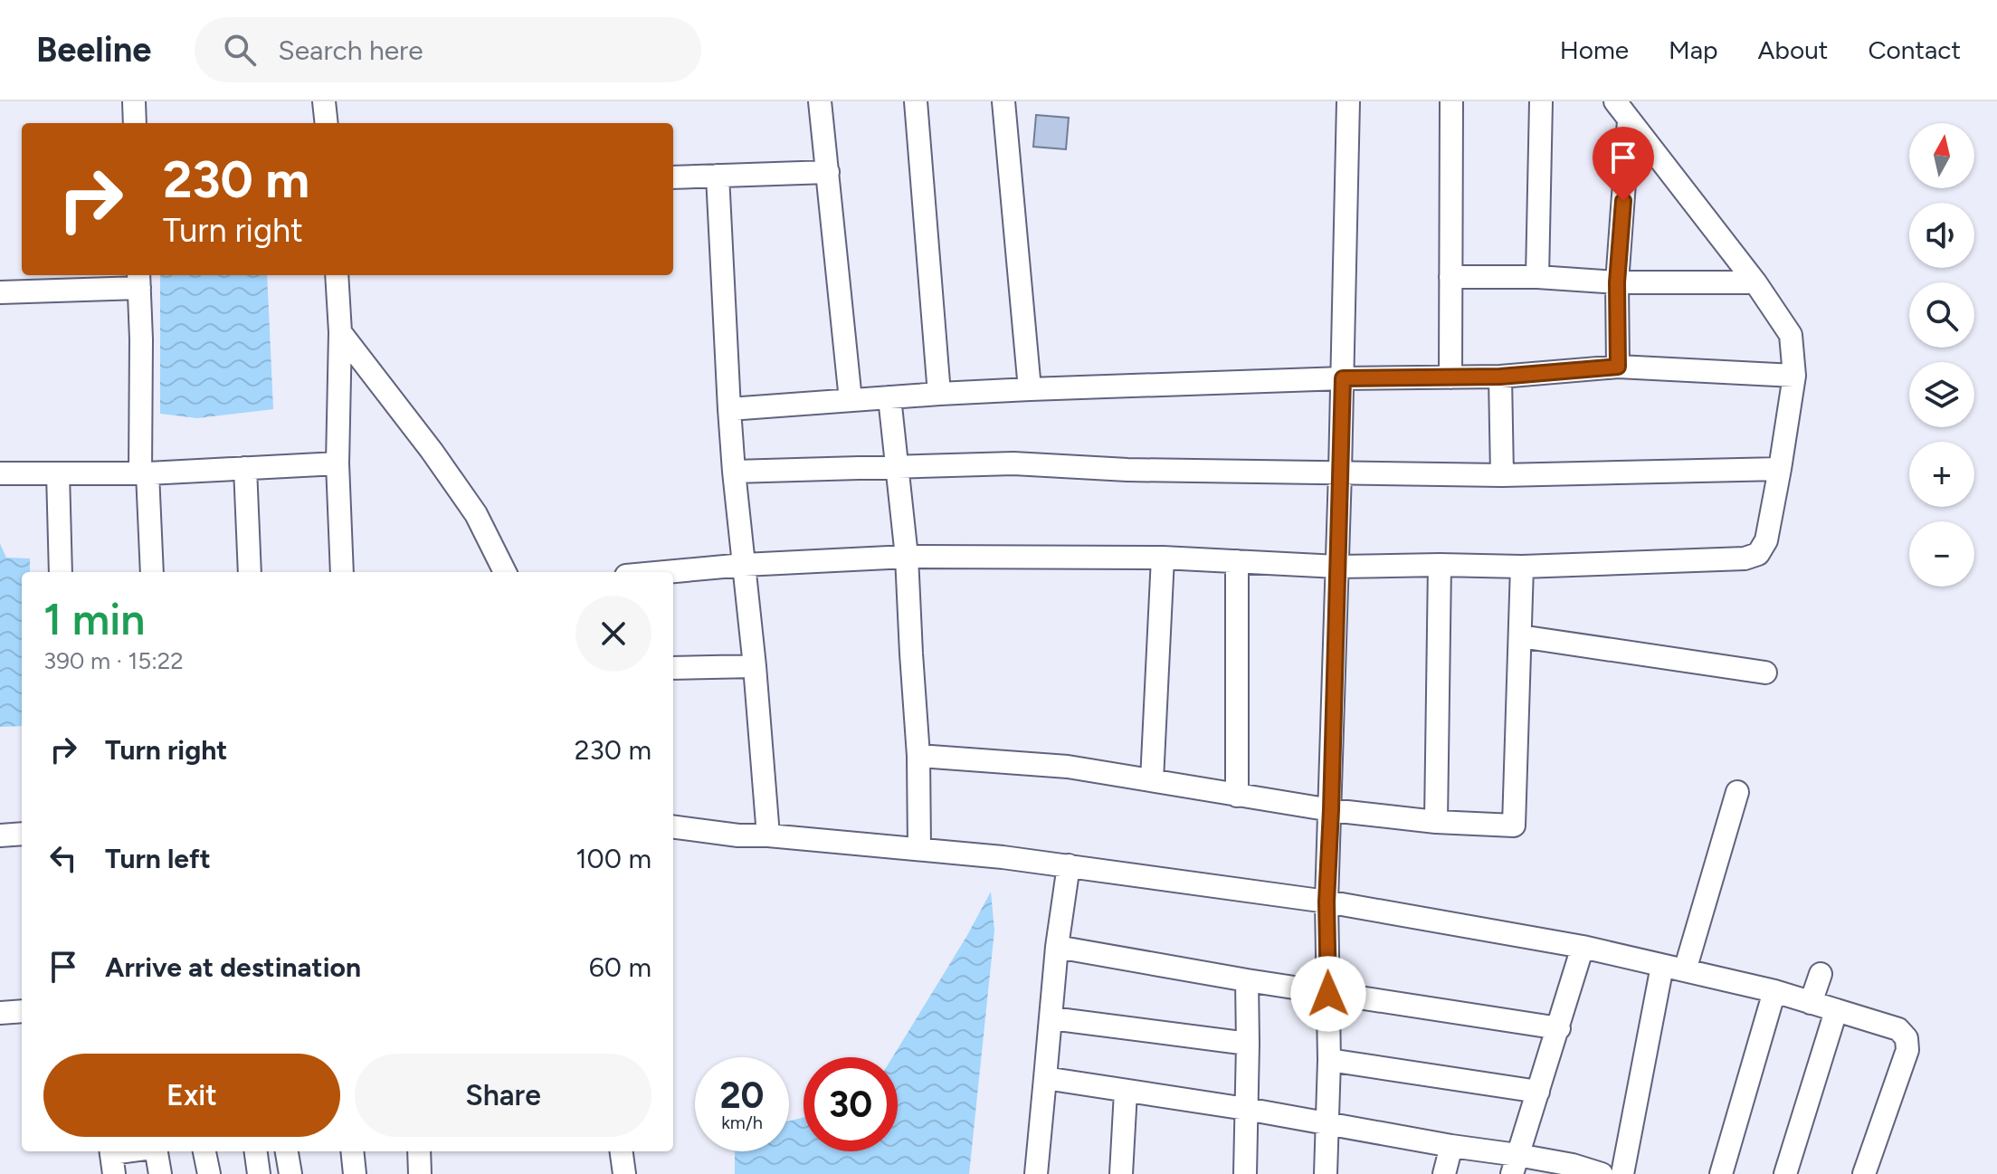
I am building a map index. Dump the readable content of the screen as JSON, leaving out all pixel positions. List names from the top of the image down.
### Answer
{
  "north": "top",
  "page": {
    "header": "Beeline",
    "search": "Search here",
    "nav": [
      "Home",
      "Map",
      "About",
      "Contact"
    ],
    "map_buttons": ["+", "−"],
    "turn": ["230 m", "Turn right"],
    "heading": ["1 min", "390 m · 15:22"],
    "list": [
      {
        "name": "Turn right",
        "value": "230 m"
      },
      {
        "name": "Turn left",
        "value": "100 m"
      },
      {
        "name": "Arrive at destination",
        "value": "60 m"
      }
    ],
    "buttons": ["Exit", "Share"],
    "speed": "20 km/h",
    "limit": "30"
  }
}
